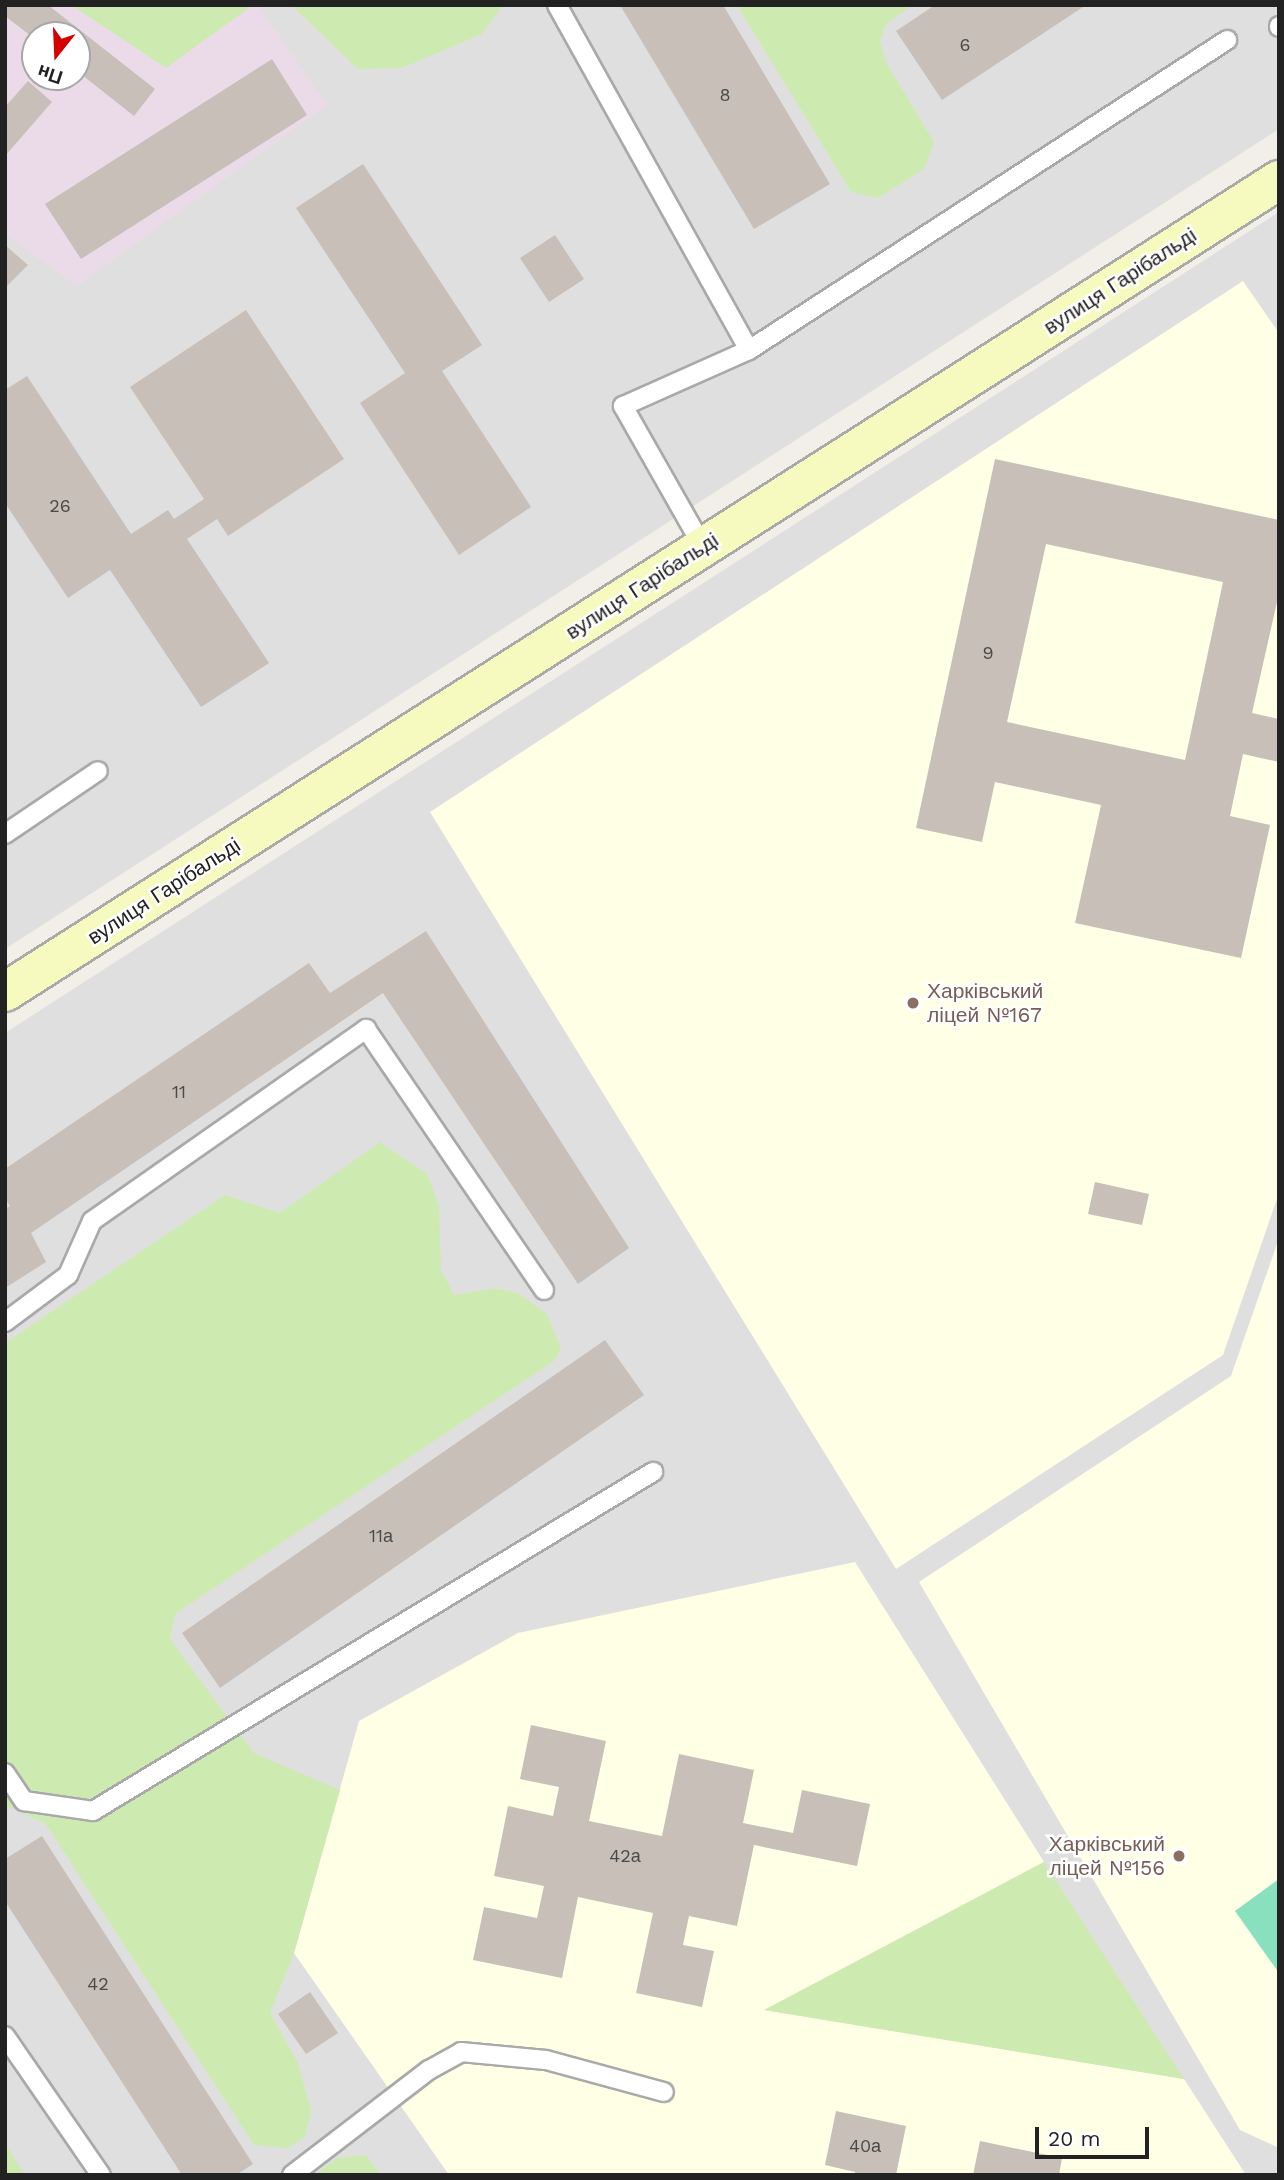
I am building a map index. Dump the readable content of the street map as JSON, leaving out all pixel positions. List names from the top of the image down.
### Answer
{
  "streets": {
    "street": ["вулиця Гарібальді"]
  },
  "places": ["Харківський ліцей №167", "Харківський ліцей №156"],
  "house_numbers": [
    "6",
    "8",
    "26",
    "9",
    "11",
    "11а",
    "42а",
    "42",
    "40а"
  ],
  "scale_bar": "20 m",
  "north": "bottom"
}
